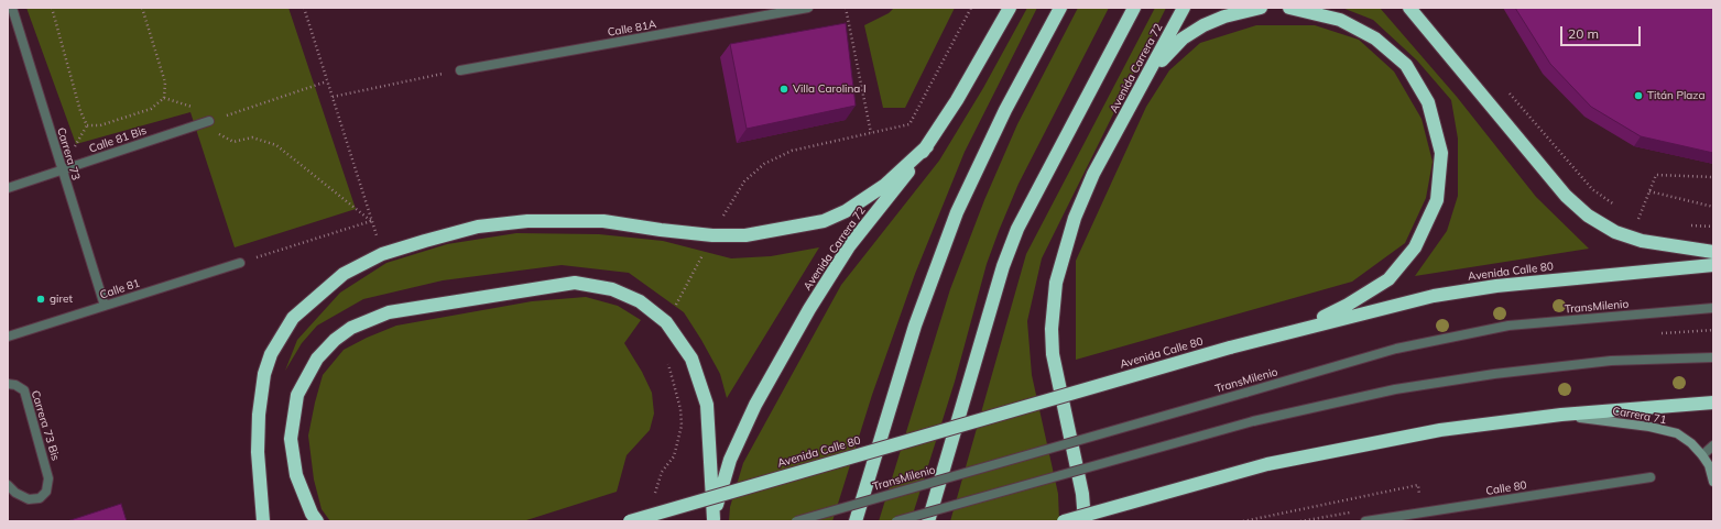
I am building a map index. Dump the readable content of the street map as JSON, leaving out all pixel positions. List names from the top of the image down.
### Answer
{
  "streets": {
    "highway": ["Avenida Carrera 72", "Avenida Calle 80"],
    "street": [
      "Calle 81A",
      "Calle 81 Bis",
      "Carrera 73",
      "Calle 81",
      "TransMilenio",
      "Carrera 71",
      "Carrera 73 Bis",
      "Calle 80"
    ]
  },
  "crossings": [
    ["Calle 81 Bis", "Carrera 73"],
    ["Carrera 73", "Calle 81"]
  ],
  "places": ["Villa Carolina I", "Titán Plaza", "giret"],
  "scale_bar": "20 m"
}
